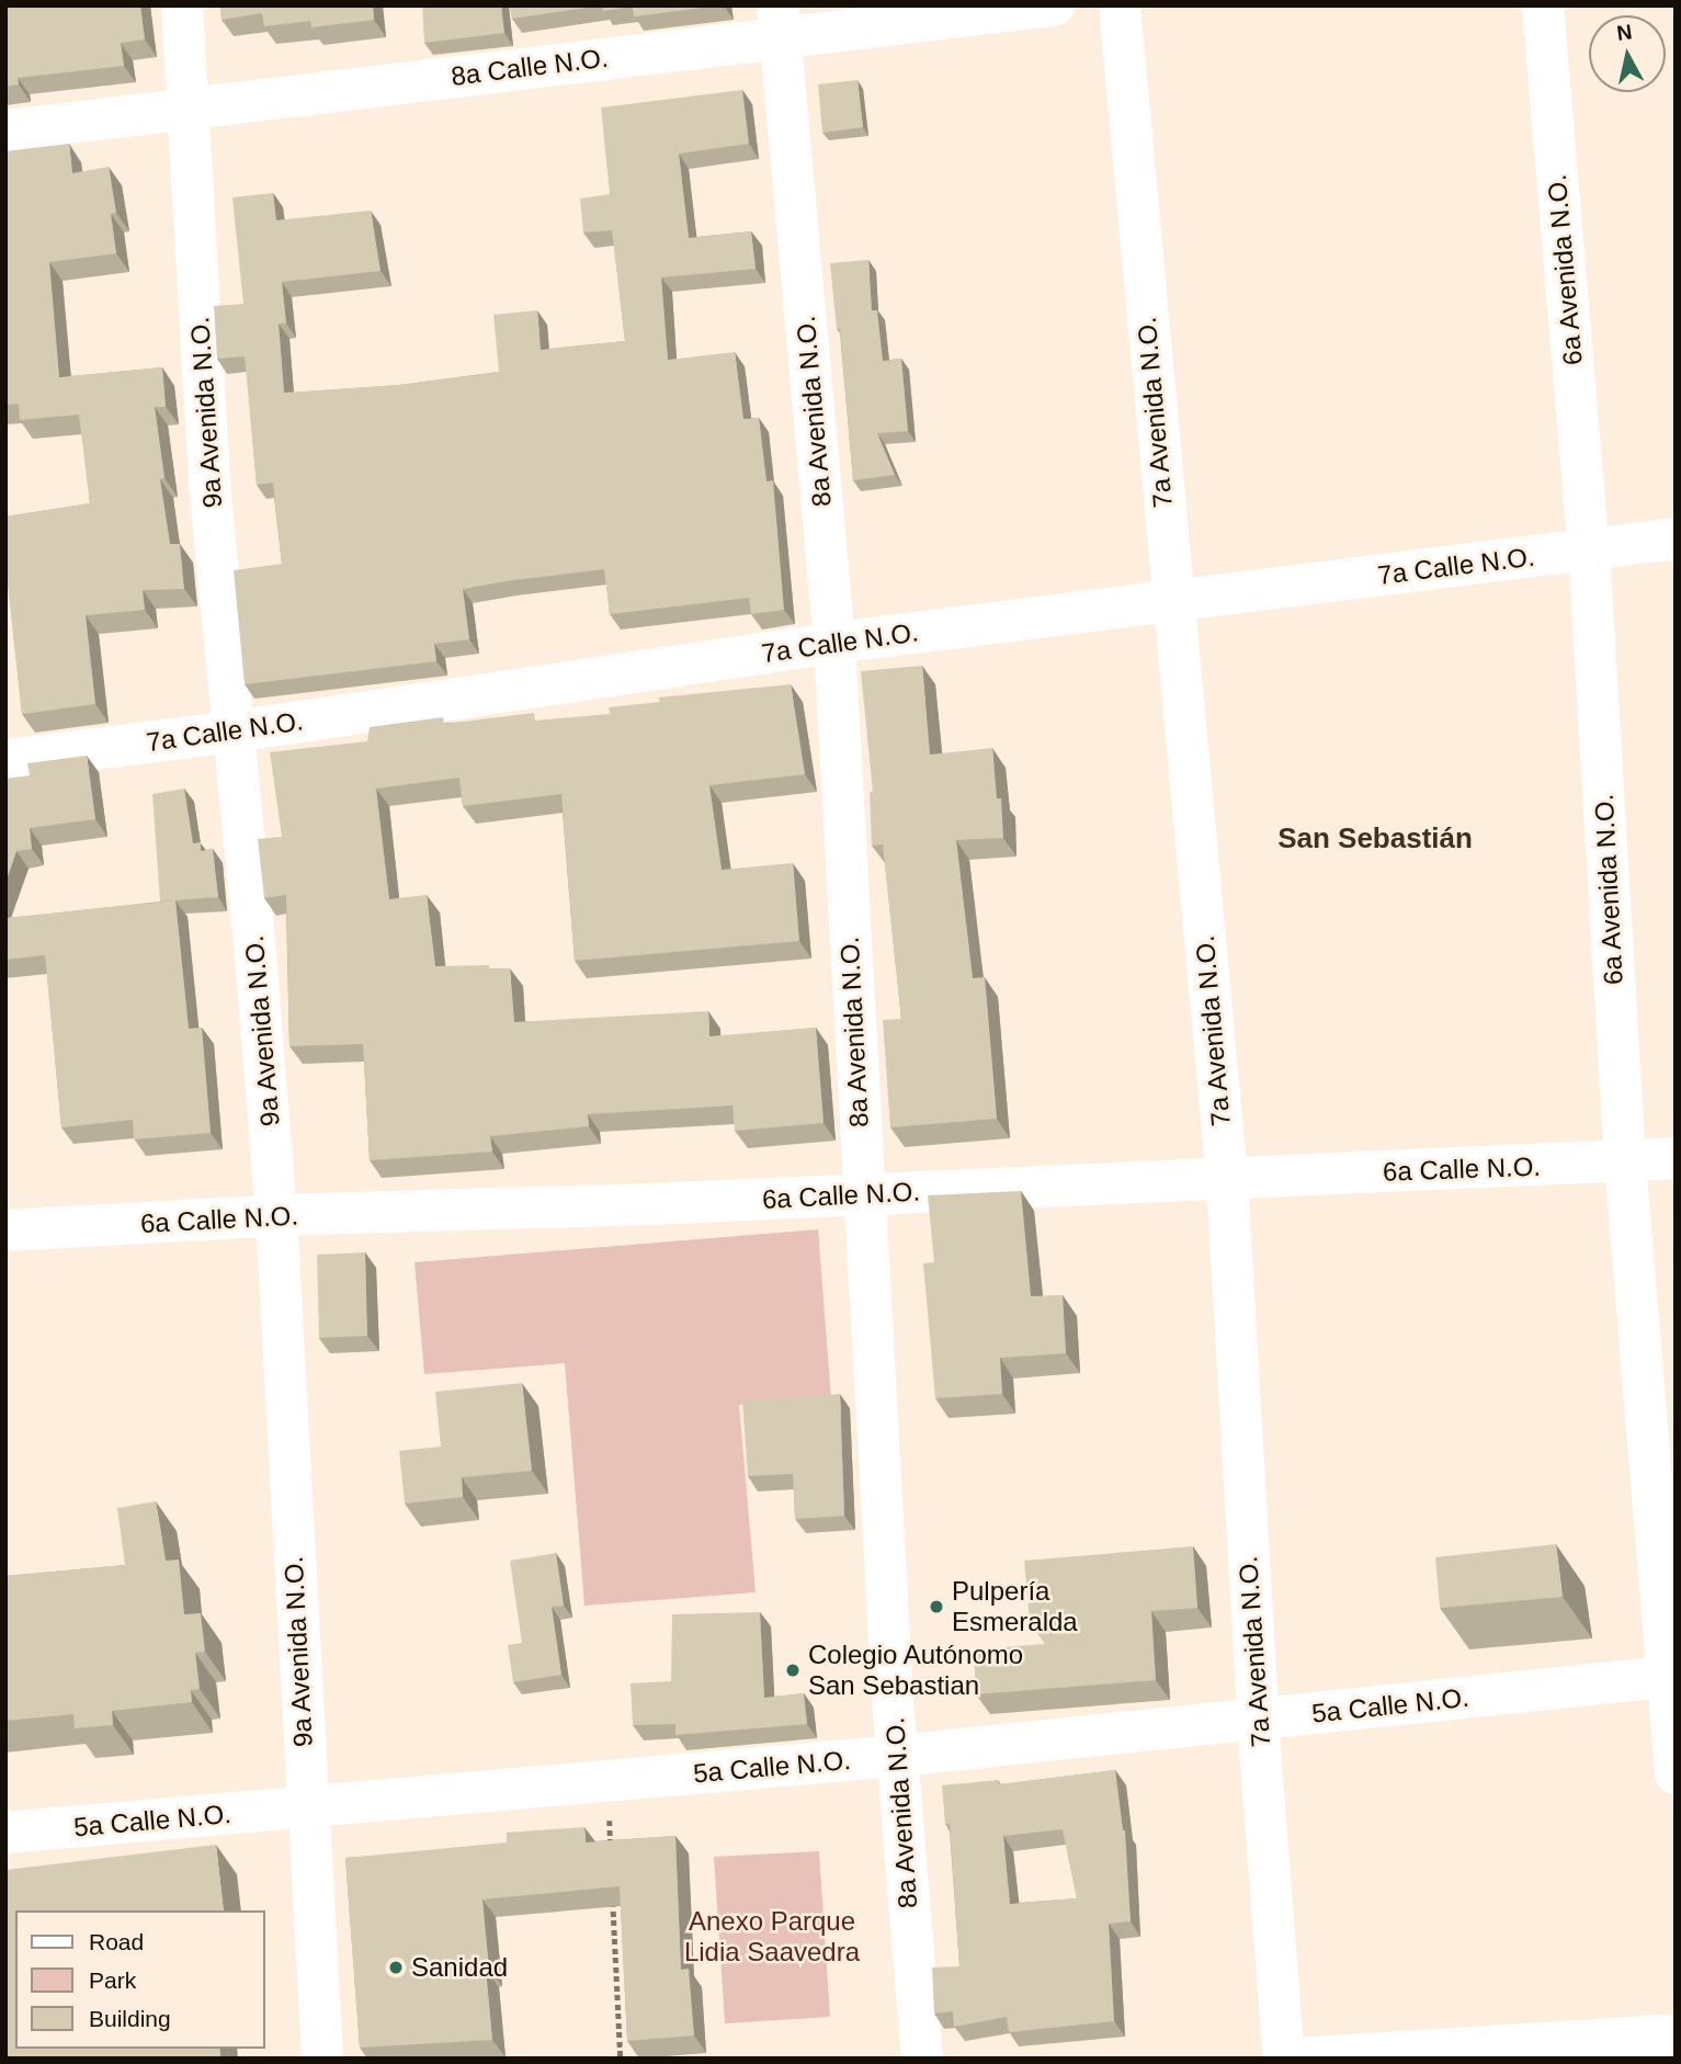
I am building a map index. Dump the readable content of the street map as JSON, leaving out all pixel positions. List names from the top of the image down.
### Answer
{
  "streets": {
    "street": [
      "8a Calle N.O.",
      "6a Avenida N.O.",
      "8a Avenida N.O.",
      "9a Avenida N.O.",
      "7a Avenida N.O.",
      "7a Calle N.O.",
      "6a Calle N.O.",
      "5a Calle N.O."
    ]
  },
  "crossings": [
    ["8a Calle N.O.", "8a Avenida N.O."],
    ["8a Calle N.O.", "9a Avenida N.O."],
    ["6a Avenida N.O.", "7a Calle N.O."],
    ["6a Avenida N.O.", "6a Calle N.O."],
    ["6a Avenida N.O.", "5a Calle N.O."],
    ["8a Avenida N.O.", "7a Calle N.O."],
    ["8a Avenida N.O.", "6a Calle N.O."],
    ["8a Avenida N.O.", "5a Calle N.O."],
    ["9a Avenida N.O.", "7a Calle N.O."],
    ["9a Avenida N.O.", "6a Calle N.O."],
    ["9a Avenida N.O.", "5a Calle N.O."],
    ["7a Avenida N.O.", "7a Calle N.O."],
    ["7a Avenida N.O.", "6a Calle N.O."],
    ["7a Avenida N.O.", "5a Calle N.O."]
  ],
  "districts": ["San Sebastián"],
  "parks": ["Anexo Parque Lidia Saavedra"],
  "places": ["Pulpería Esmeralda", "Colegio Autónomo San Sebastian", "Sanidad"],
  "legend": ["Road", "Park", "Building"],
  "north": "top"
}
